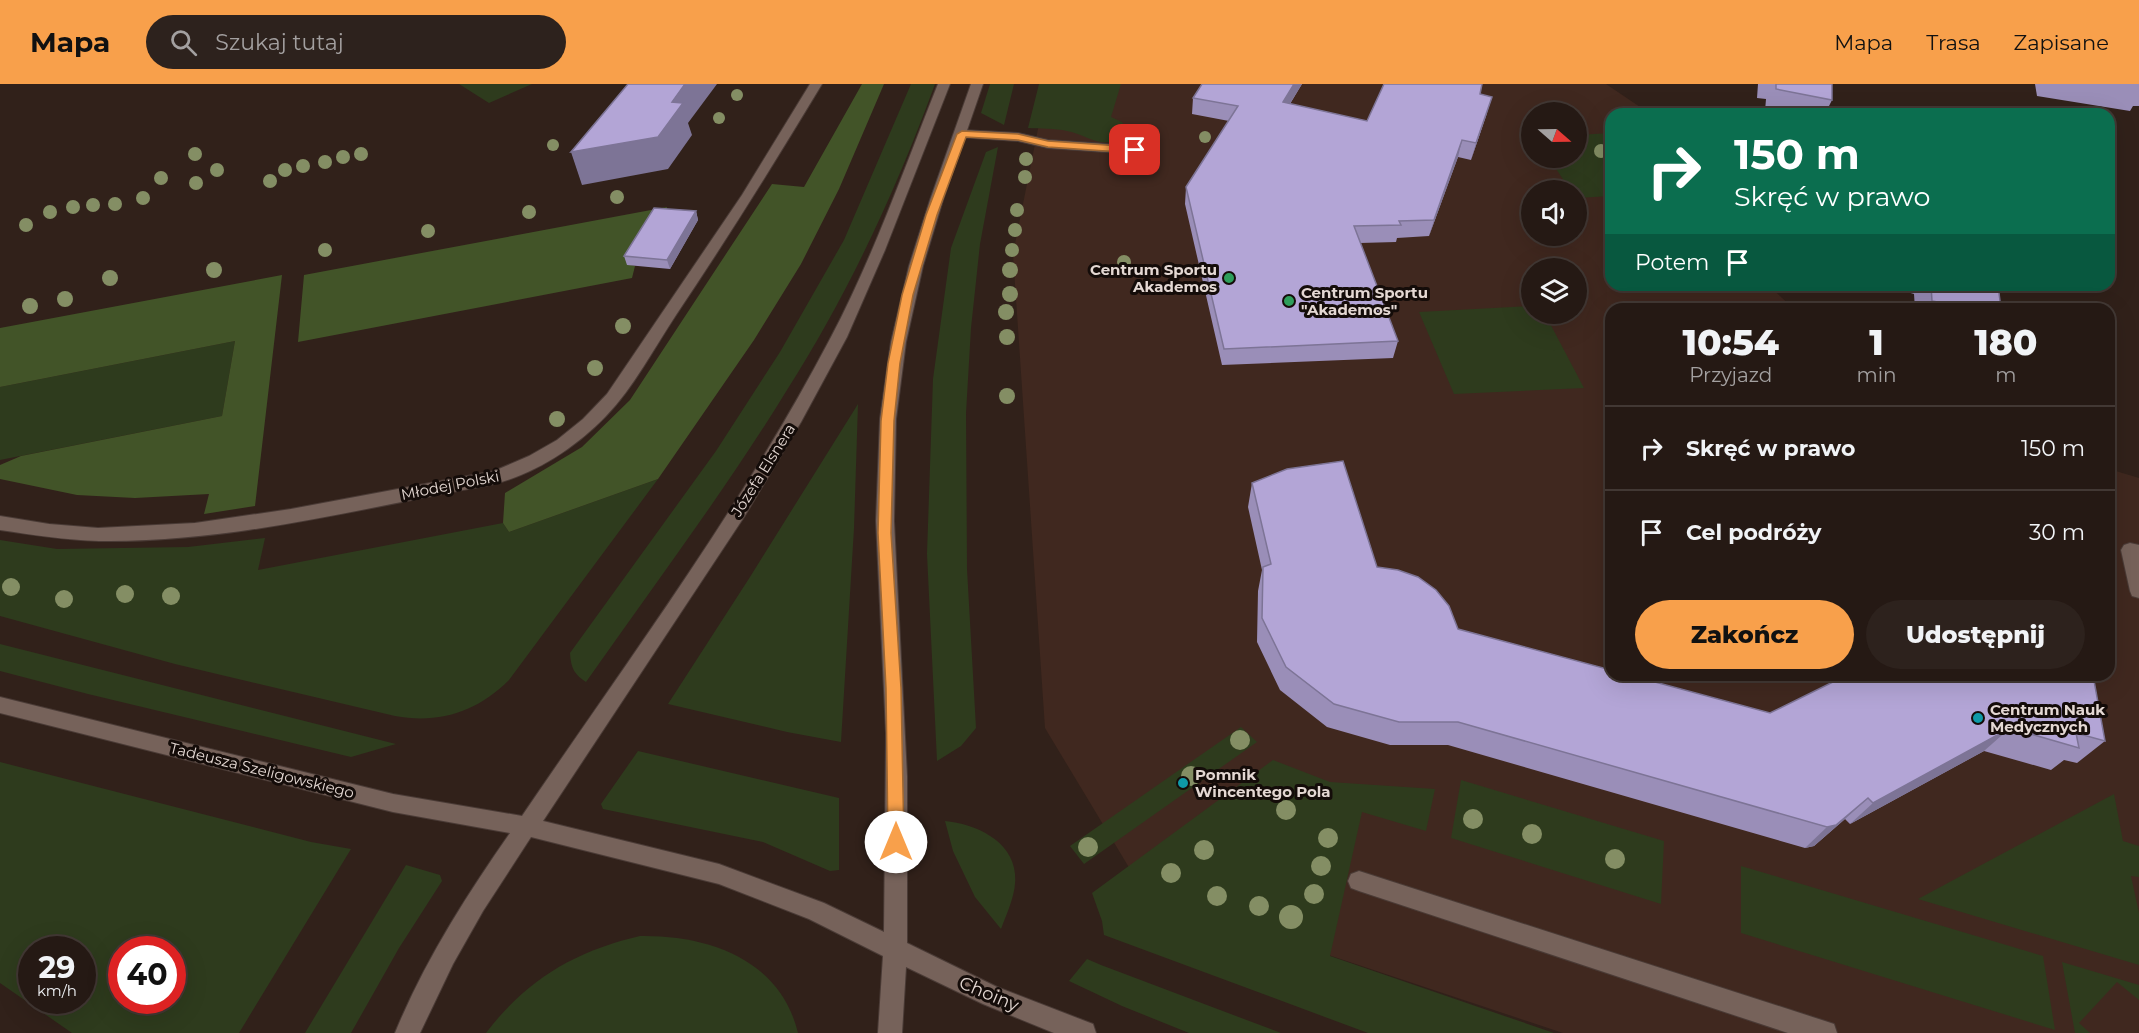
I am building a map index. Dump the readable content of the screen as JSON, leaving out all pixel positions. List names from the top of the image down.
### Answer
{
  "streets": {
    "street": [
      "Józefa Elsnera",
      "Młodej Polski",
      "Tadeusza Szeligowskiego",
      "Choiny"
    ]
  },
  "crossings": [
    ["Józefa Elsnera", "Tadeusza Szeligowskiego"],
    ["Tadeusza Szeligowskiego", "Choiny"]
  ],
  "places": [
    "Centrum Sportu Akademos",
    "Centrum Sportu \"Akademos\"",
    "Centrum Nauk Medycznych",
    "Pomnik Wincentego Pola"
  ],
  "north": "right",
  "page": {
    "header": "Mapa",
    "search": "Szukaj tutaj",
    "nav": ["Mapa", "Trasa", "Zapisane"],
    "turn": ["150 m", "Skręć w prawo"],
    "then": "Potem",
    "eta": [
      "10:54",
      "Przyjazd",
      "1",
      "min",
      "180",
      "m"
    ],
    "list": [
      {
        "name": "Skręć w prawo",
        "value": "150 m"
      },
      {
        "name": "Cel podróży",
        "value": "30 m"
      }
    ],
    "buttons": ["Zakończ", "Udostępnij"],
    "speed": "29 km/h",
    "limit": "40"
  }
}
